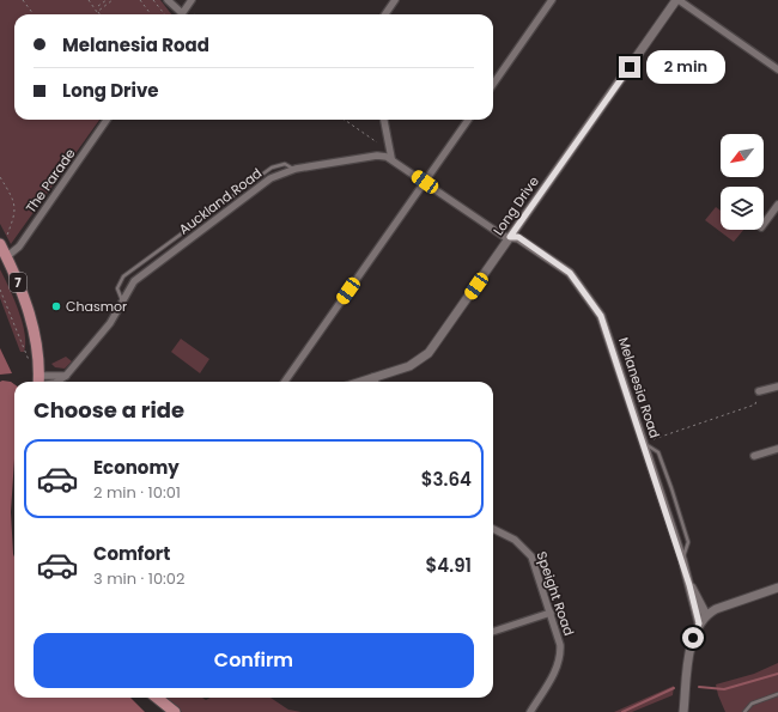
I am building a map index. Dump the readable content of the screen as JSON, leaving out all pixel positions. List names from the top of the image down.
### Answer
{
  "streets": {
    "main road": ["7"],
    "street": [
      "The Parade",
      "Auckland Road",
      "Long Drive",
      "Melanesia Road",
      "Speight Road"
    ]
  },
  "crossings": [
    ["The Parade", "7"],
    ["Long Drive", "Melanesia Road"]
  ],
  "places": ["Chasmor"],
  "north": "bottom left",
  "page": {
    "banner": ["Melanesia Road", "Long Drive"],
    "bubble": "2 min",
    "heading": "Choose a ride",
    "list": [
      {
        "name": "Economy",
        "note": "2 min · 10:01",
        "value": "$3.64"
      },
      {
        "name": "Comfort",
        "note": "3 min · 10:02",
        "value": "$4.91"
      }
    ],
    "buttons": "Confirm"
  }
}
